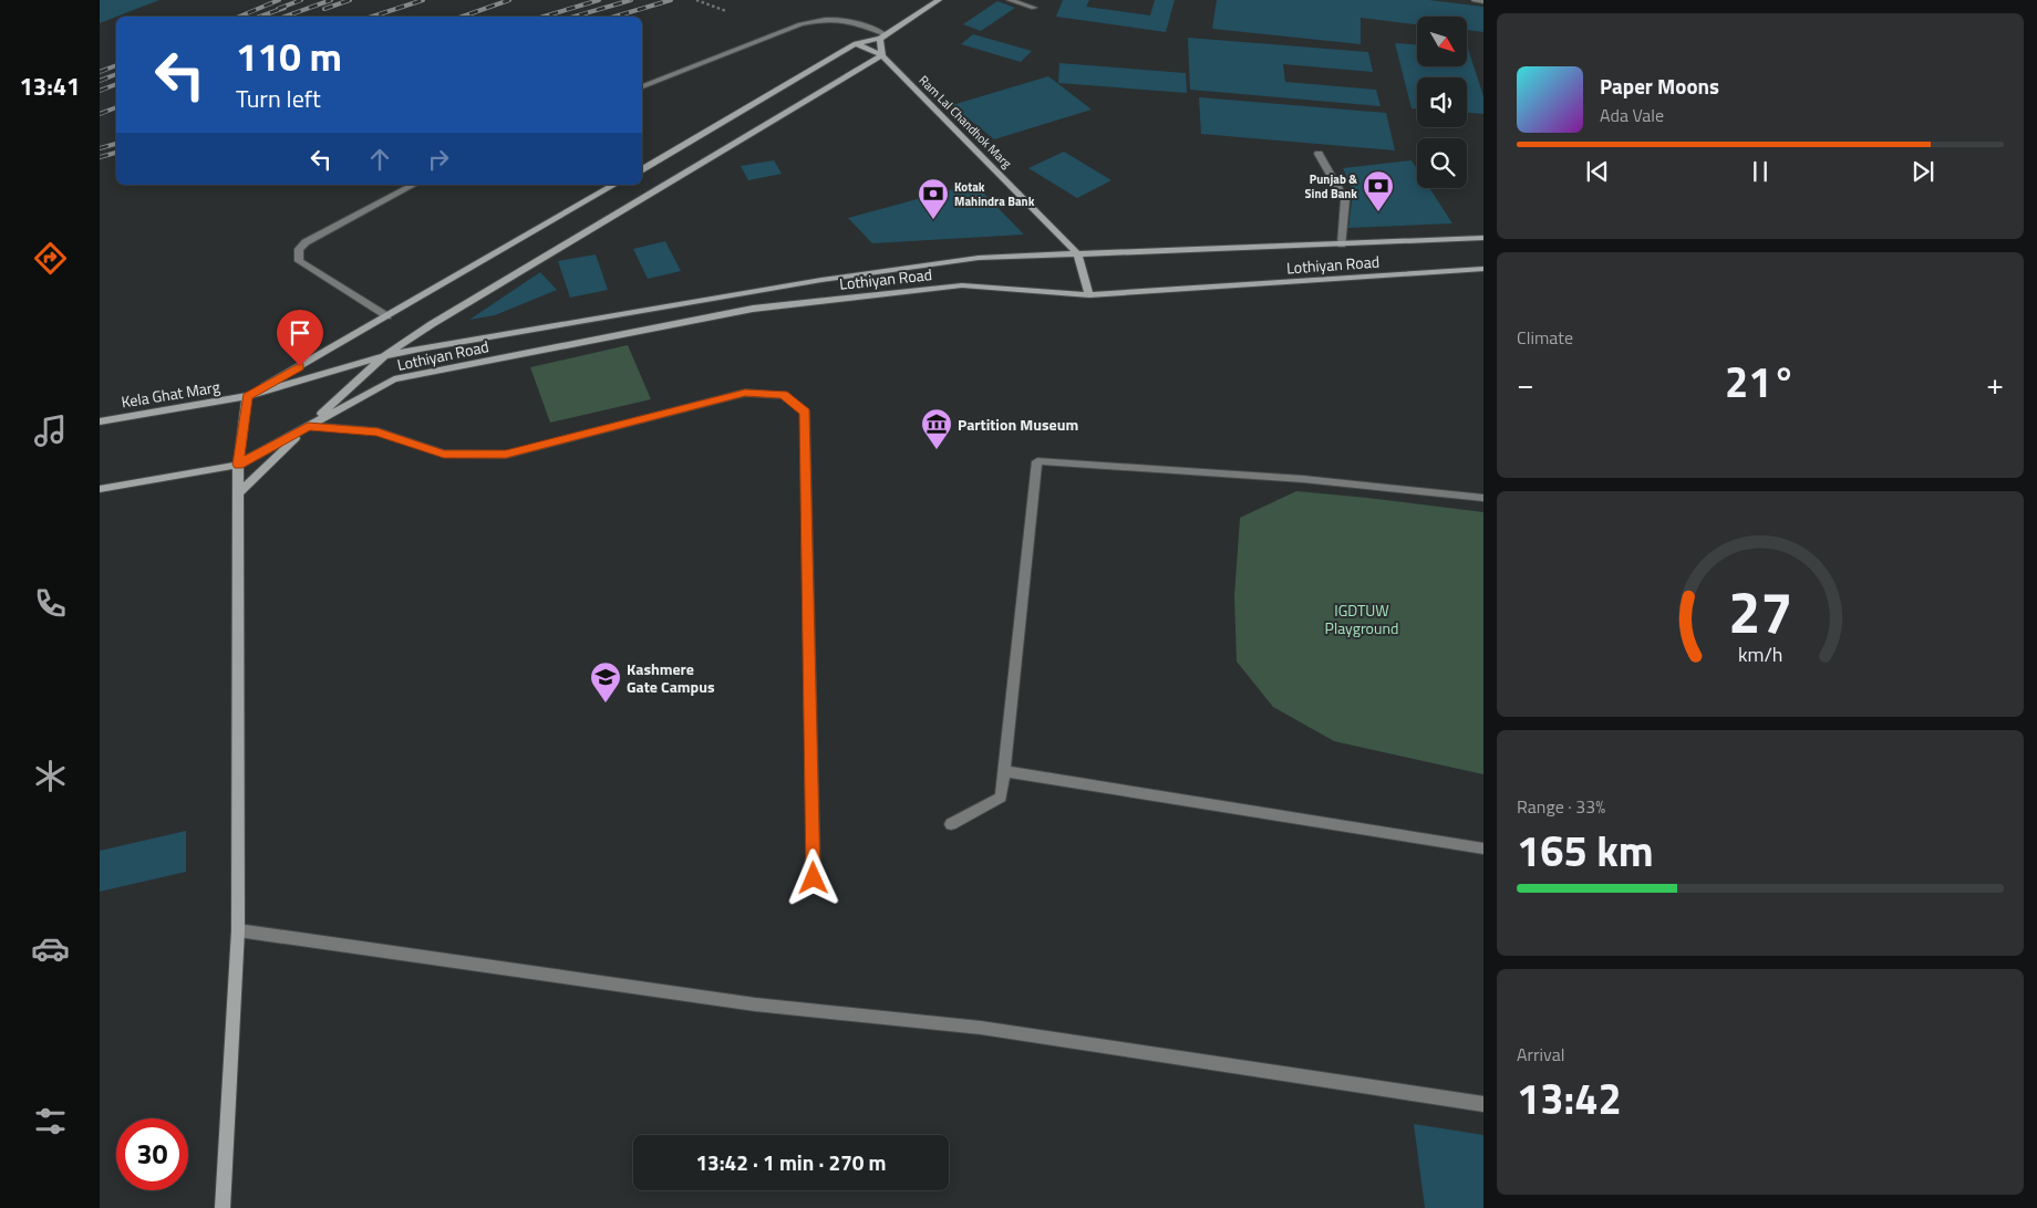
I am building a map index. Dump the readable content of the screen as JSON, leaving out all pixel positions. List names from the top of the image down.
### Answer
{
  "streets": {
    "street": ["Ram Lal Chandhok Marg", "Lothiyan Road", "Kela Ghat Marg"]
  },
  "crossings": [
    ["Ram Lal Chandhok Marg", "Lothiyan Road"]
  ],
  "parks": ["IGDTUW Playground"],
  "places": {
    "bank": ["Punjab & Sind Bank", "Kotak Mahindra Bank"],
    "museum": ["Partition Museum"],
    "school or university": ["Kashmere Gate Campus"]
  },
  "north": "bottom right",
  "page": {
    "tabs": "13:41",
    "turn": ["110 m", "Turn left"],
    "song": ["Paper Moons", "Ada Vale"],
    "tile": [
      "Climate",
      ["Range · 33%", "165 km"],
      ["Arrival", "13:42"]
    ],
    "heat": ["−", "21°", "+"],
    "limit": "30",
    "trip": "13:42 · 1 min · 270 m",
    "gauge": ["27", "km/h"]
  }
}
